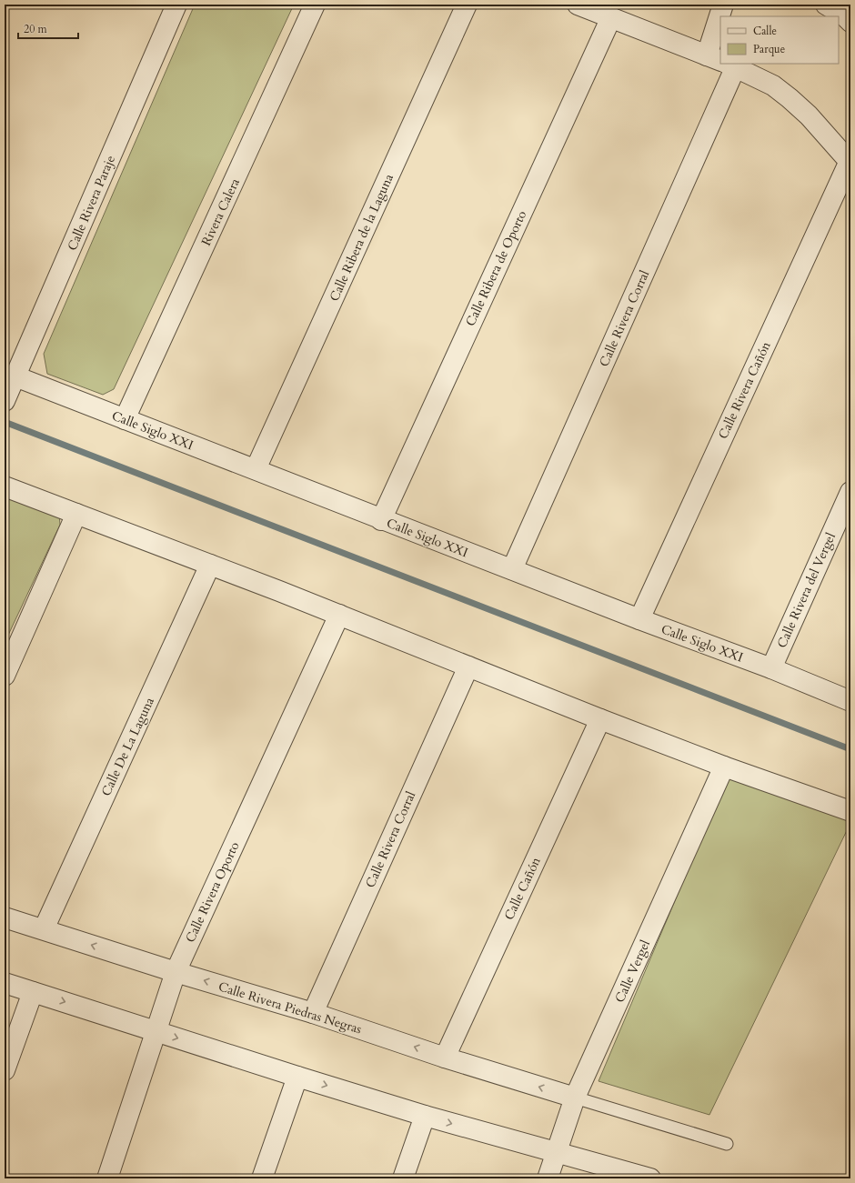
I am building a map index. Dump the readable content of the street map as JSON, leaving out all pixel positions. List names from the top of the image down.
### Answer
{
  "streets": {
    "street": [
      "Calle Rivera Paraje",
      "Rivera Calera",
      "Calle Ribera de la Laguna",
      "Calle Ribera de Oporto",
      "Calle Rivera Corral",
      "Calle Rivera Cañón",
      "Calle Siglo XXI",
      "Calle Rivera del Vergel",
      "Calle De La Laguna",
      "Calle Cañón",
      "Calle Rivera Oporto",
      "Calle Vergel",
      "Calle Rivera Piedras Negras"
    ]
  },
  "crossings": [
    ["Calle Rivera Paraje", "Calle Siglo XXI"],
    ["Rivera Calera", "Calle Siglo XXI"],
    ["Calle Ribera de la Laguna", "Calle Siglo XXI"],
    ["Calle Ribera de Oporto", "Calle Siglo XXI"],
    ["Calle Rivera Corral", "Calle Siglo XXI"],
    ["Calle Rivera Corral", "Calle Rivera Piedras Negras"],
    ["Calle Rivera Cañón", "Calle Siglo XXI"],
    ["Calle Siglo XXI", "Calle Rivera del Vergel"],
    ["Calle De La Laguna", "Calle Rivera Piedras Negras"],
    ["Calle Cañón", "Calle Rivera Piedras Negras"],
    ["Calle Rivera Oporto", "Calle Rivera Piedras Negras"],
    ["Calle Vergel", "Calle Rivera Piedras Negras"]
  ],
  "legend": ["Calle", "Parque"],
  "scale_bar": "20 m"
}
